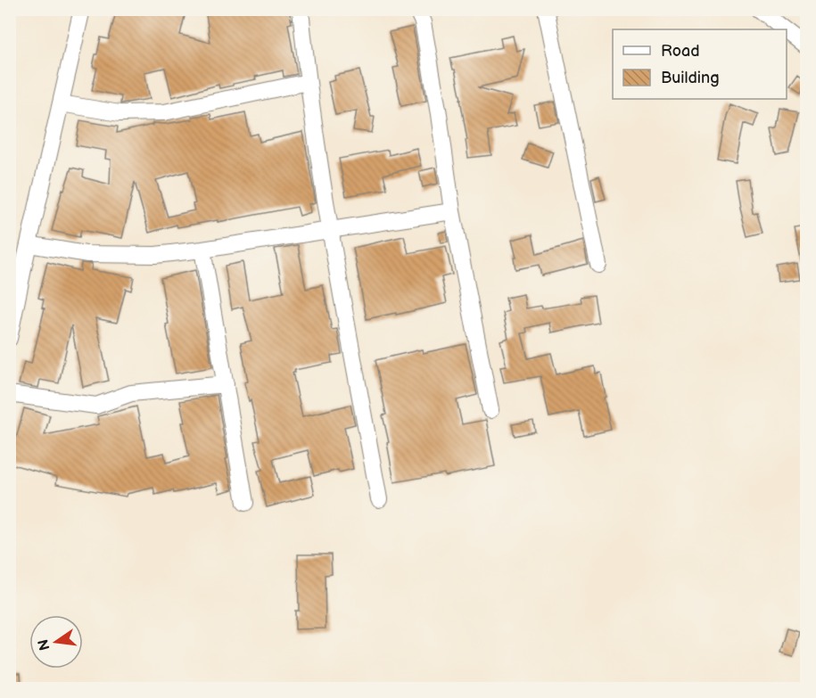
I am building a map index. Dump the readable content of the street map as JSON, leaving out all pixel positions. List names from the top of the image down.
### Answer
{
  "legend": ["Road", "Building"],
  "north": "left"
}
